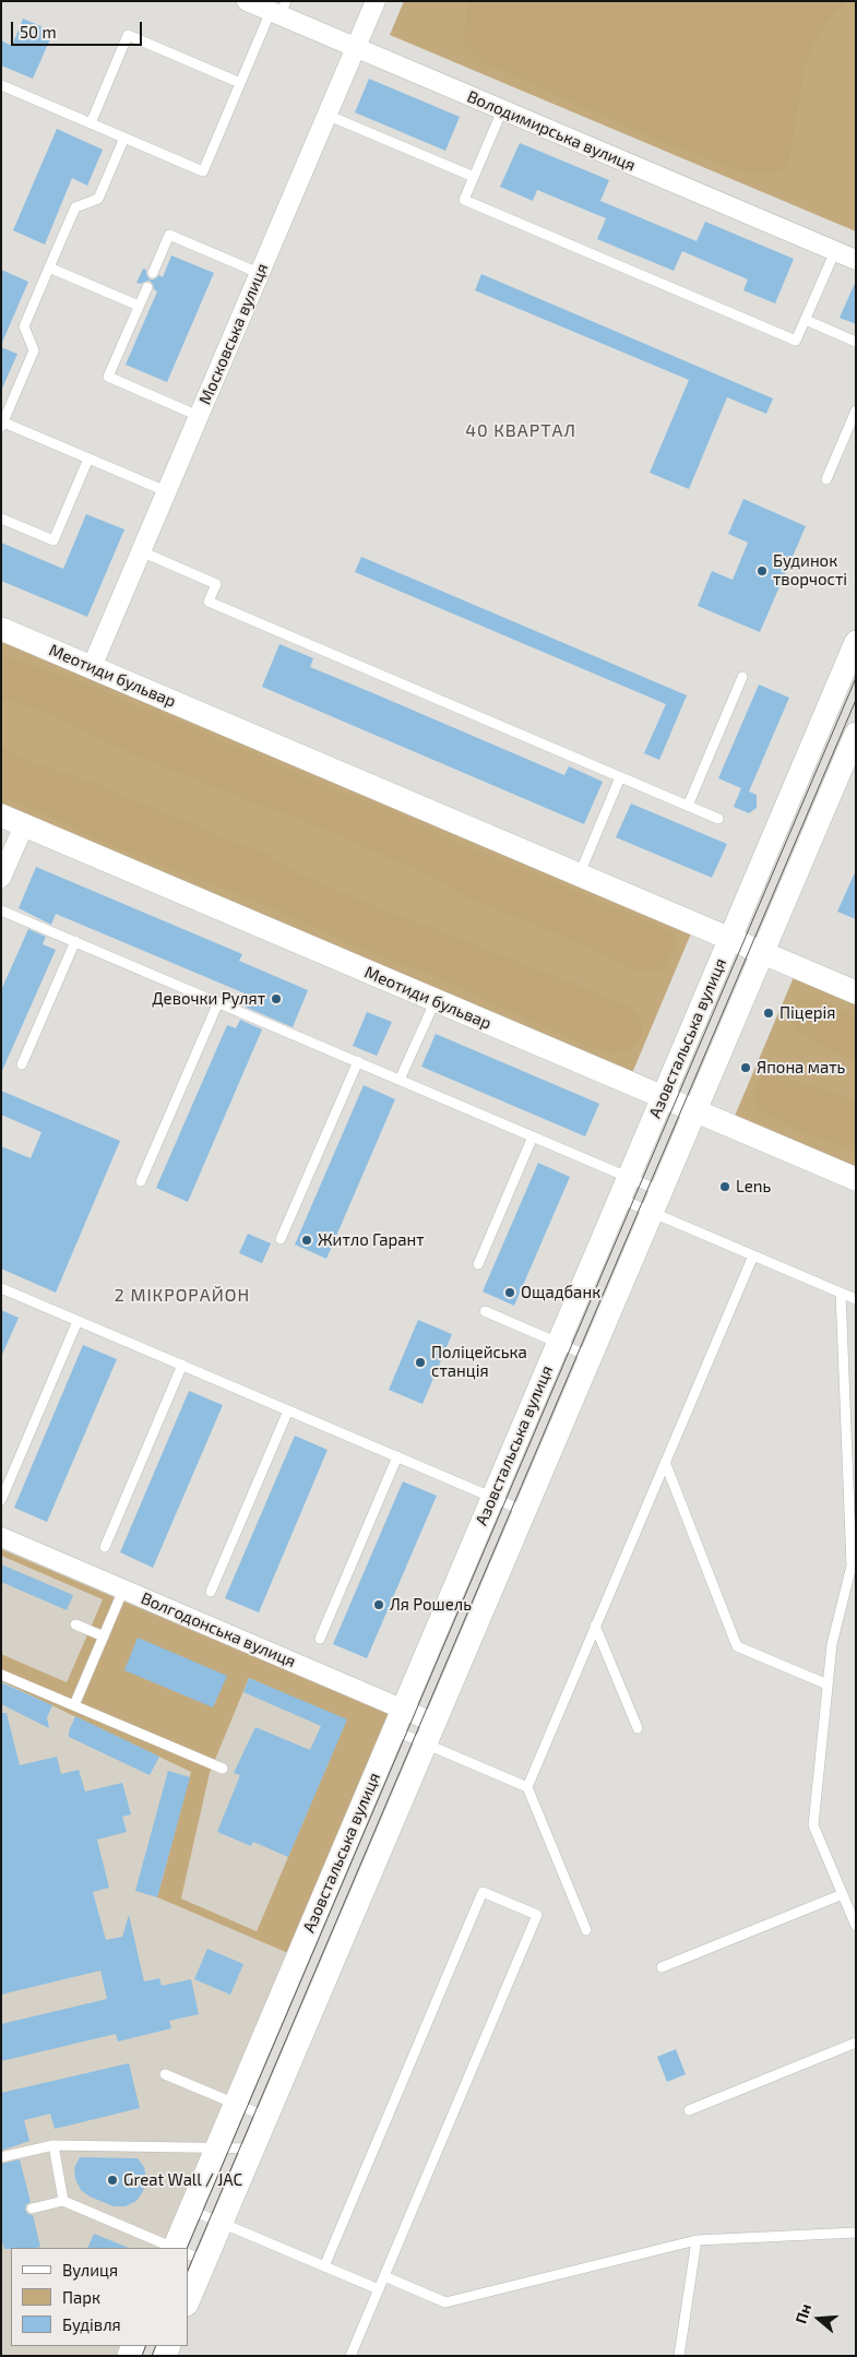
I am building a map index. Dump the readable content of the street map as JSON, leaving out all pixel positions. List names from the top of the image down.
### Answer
{
  "streets": {
    "street": [
      "Володимирська вулиця",
      "Московська вулиця",
      "Меотиди бульвар",
      "Азовстальська вулиця",
      "Волгодонська вулиця"
    ]
  },
  "crossings": [
    ["Володимирська вулиця", "Московська вулиця"],
    ["Московська вулиця", "Меотиди бульвар"],
    ["Меотиди бульвар", "Азовстальська вулиця"],
    ["Азовстальська вулиця", "Волгодонська вулиця"]
  ],
  "districts": ["40 КВАРТАЛ", "2 МІКРОРАЙОН"],
  "places": [
    "Будинок творчості",
    "Девочки Рулят",
    "Піцерія",
    "Япона мать",
    "Lenь",
    "Житло Гарант",
    "Ощадбанк",
    "Поліцейська станція",
    "Ля Рошель",
    "Great Wall / JAC"
  ],
  "legend": ["Вулиця", "Парк", "Будівля"],
  "scale_bar": "50 m",
  "north": "left"
}
